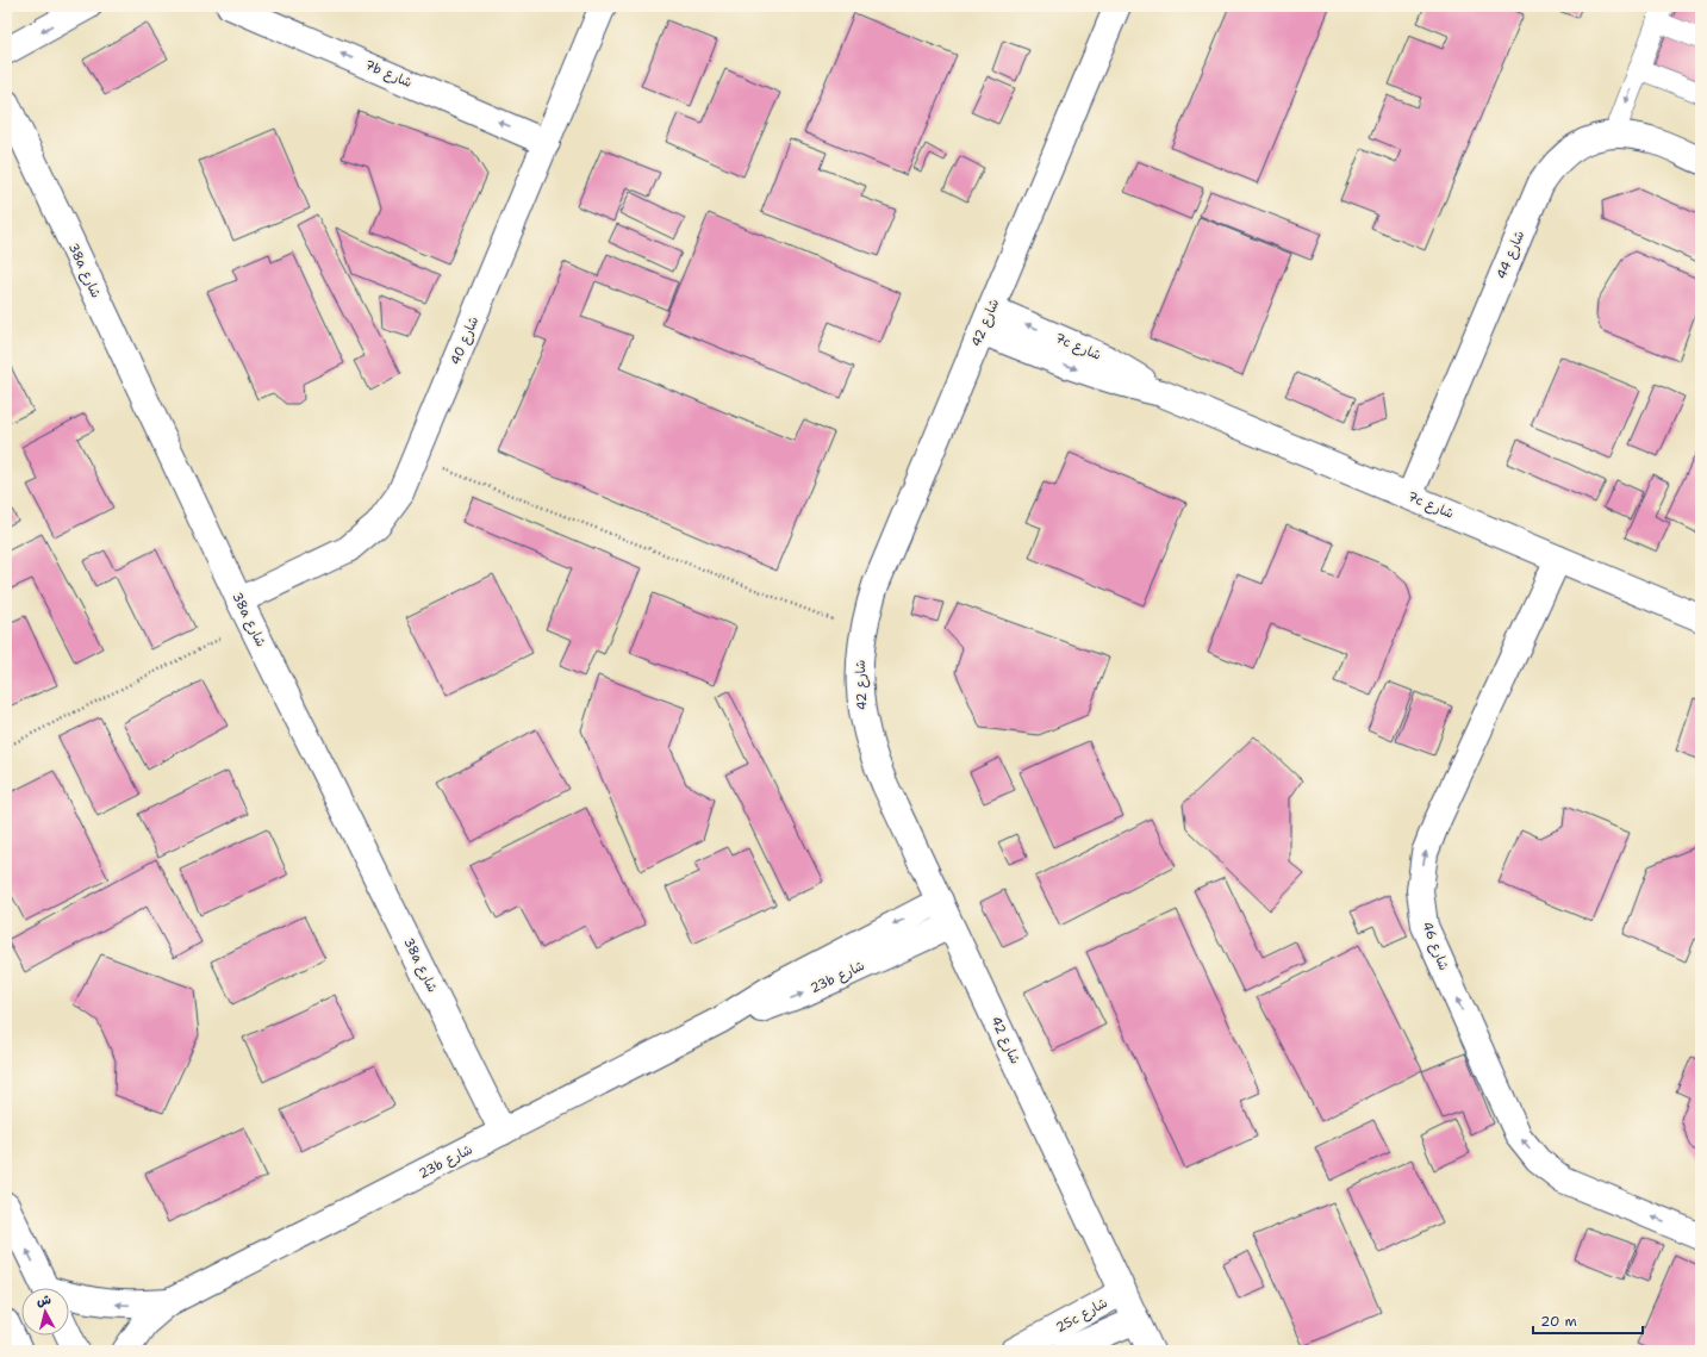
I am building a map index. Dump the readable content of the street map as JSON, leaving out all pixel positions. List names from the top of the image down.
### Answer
{
  "streets": {
    "street": [
      "7b شارع",
      "شارع 44",
      "38a شارع",
      "شارع 42",
      "شارع 40",
      "7c شارع",
      "شارع 46",
      "23b شارع",
      "25c شارع"
    ]
  },
  "crossings": [
    ["7b شارع", "شارع 40"],
    ["شارع 44", "7c شارع"],
    ["38a شارع", "شارع 40"],
    ["38a شارع", "23b شارع"],
    ["شارع 42", "7c شارع"],
    ["شارع 42", "23b شارع"],
    ["شارع 42", "25c شارع"],
    ["7c شارع", "شارع 46"]
  ],
  "one_way": ["7b شارع", "شارع 46"],
  "scale_bar": "20 m",
  "north": "top"
}
